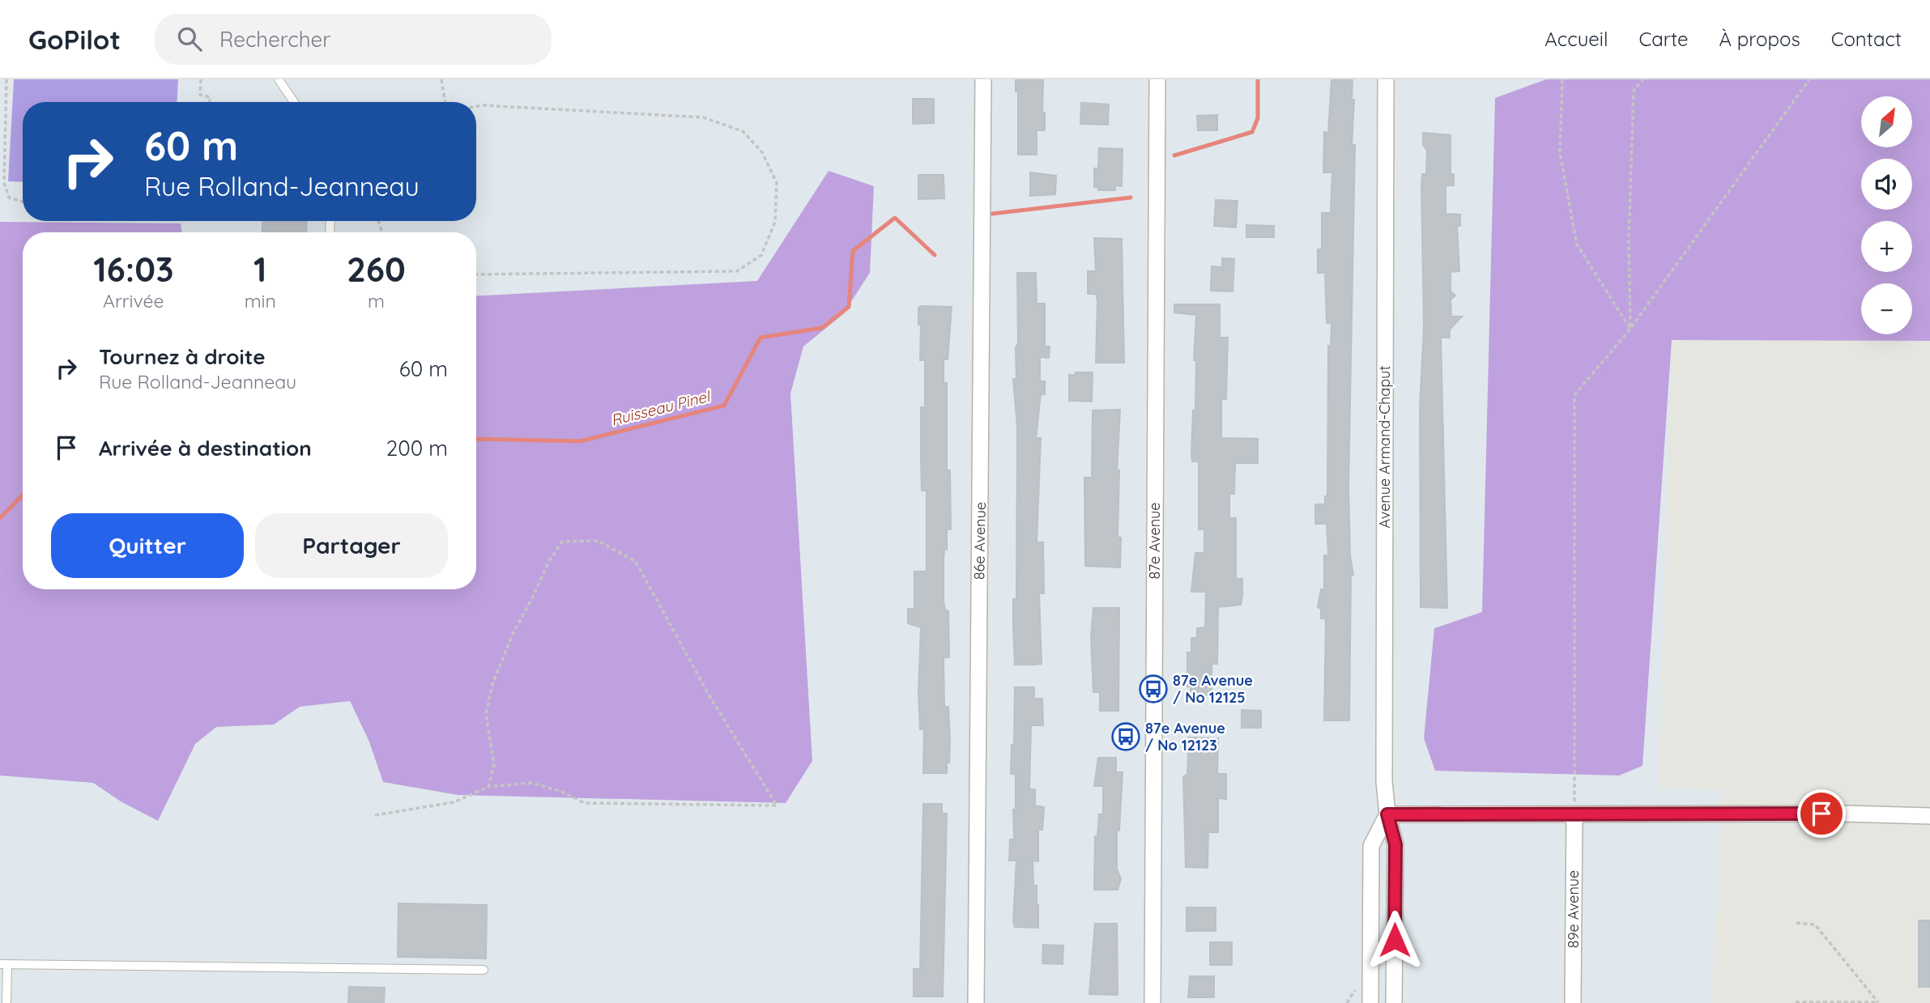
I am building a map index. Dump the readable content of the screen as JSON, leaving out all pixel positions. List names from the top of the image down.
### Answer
{
  "streets": {
    "street": [
      "Avenue Armand-Chaput",
      "86e Avenue",
      "87e Avenue",
      "89e Avenue"
    ]
  },
  "water": ["Ruisseau Pinel"],
  "places": {
    "bus stop": ["87e Avenue / No 12125", "87e Avenue / No 12123"]
  },
  "north": "top right",
  "page": {
    "header": "GoPilot",
    "search": "Rechercher",
    "nav": [
      "Accueil",
      "Carte",
      "À propos",
      "Contact"
    ],
    "map_buttons": ["+", "−"],
    "turn": ["60 m", "Rue Rolland-Jeanneau"],
    "eta": [
      "16:03",
      "Arrivée",
      "1",
      "min",
      "260",
      "m"
    ],
    "list": [
      {
        "name": "Tournez à droite",
        "note": "Rue Rolland-Jeanneau",
        "value": "60 m"
      },
      {
        "name": "Arrivée à destination",
        "value": "200 m"
      }
    ],
    "buttons": ["Quitter", "Partager"]
  }
}
